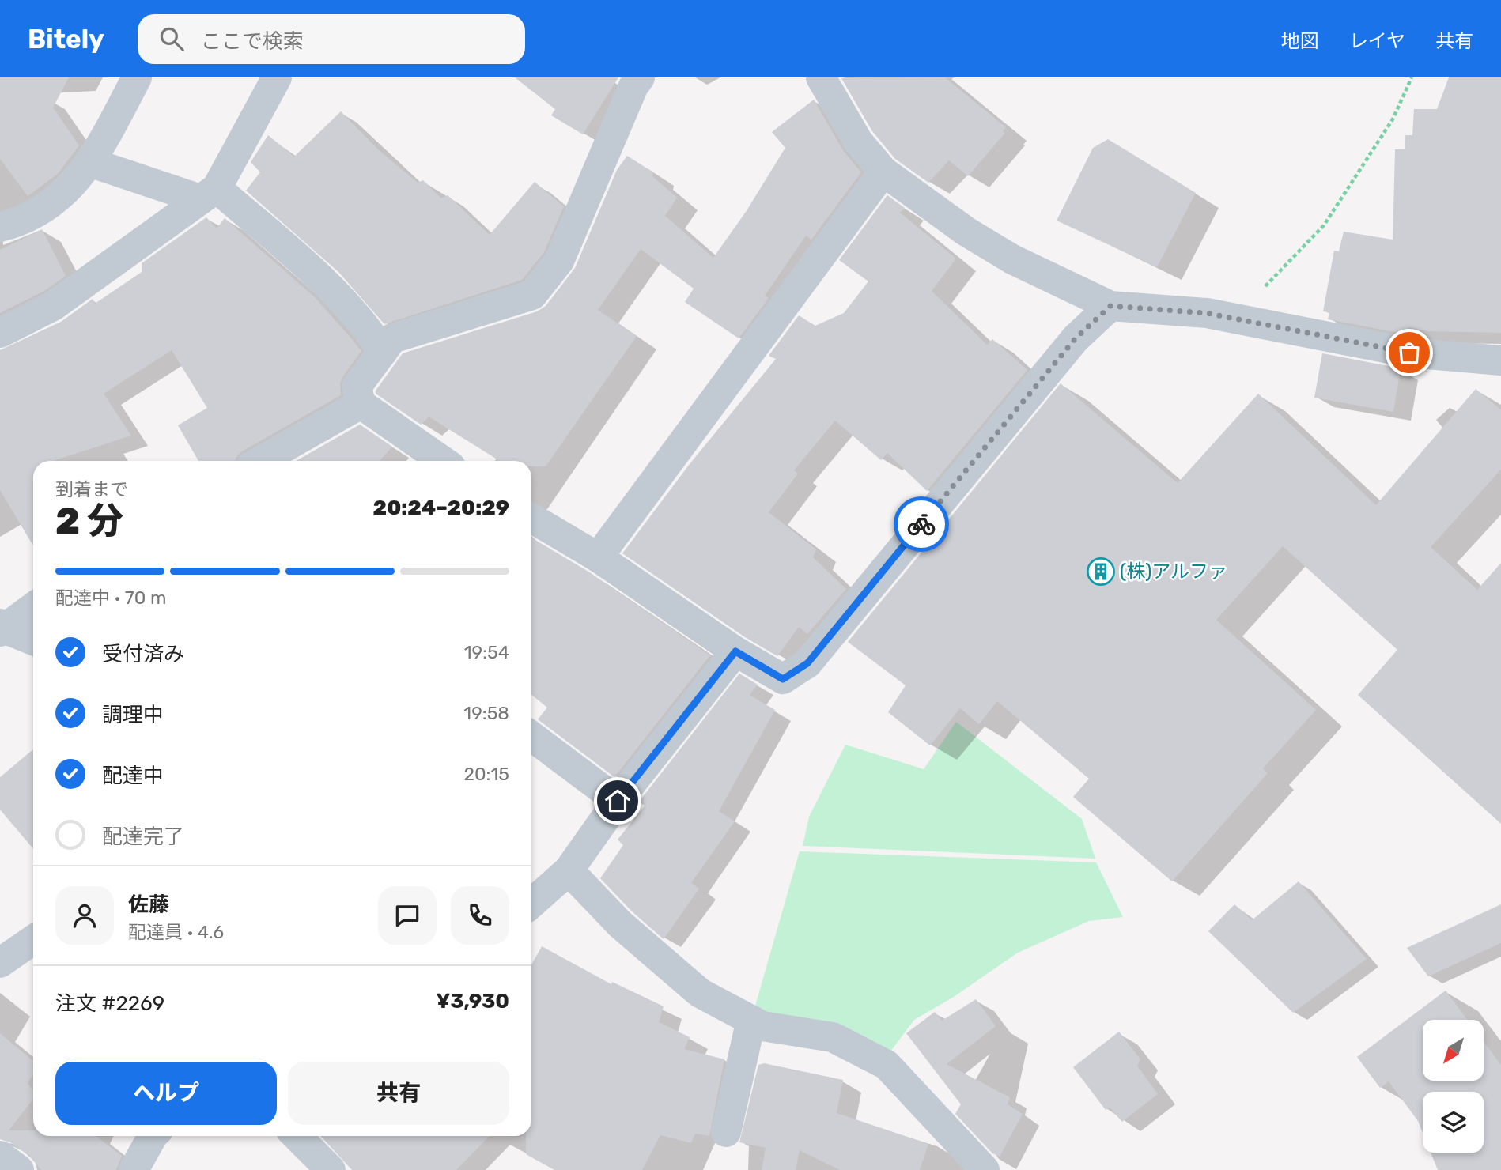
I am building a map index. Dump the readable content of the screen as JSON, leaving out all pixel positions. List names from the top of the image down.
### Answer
{
  "places": {
    "building": ["(株)アルファ"]
  },
  "north": "bottom left",
  "page": {
    "header": "Bitely",
    "search": "ここで検索",
    "nav": ["地図", "レイヤ", "共有"],
    "heading": ["2 分", "到着まで", "20:24–20:29"],
    "panel": [
      "佐藤",
      "配達員 · 4.6",
      "注文 #2269",
      "¥3,930"
    ],
    "bar": "配達中 · 70 m",
    "list": [
      ["受付済み", "19:54"],
      ["調理中", "19:58"],
      ["配達中", "20:15"],
      "配達完了"
    ],
    "buttons": ["ヘルプ", "共有"]
  }
}
